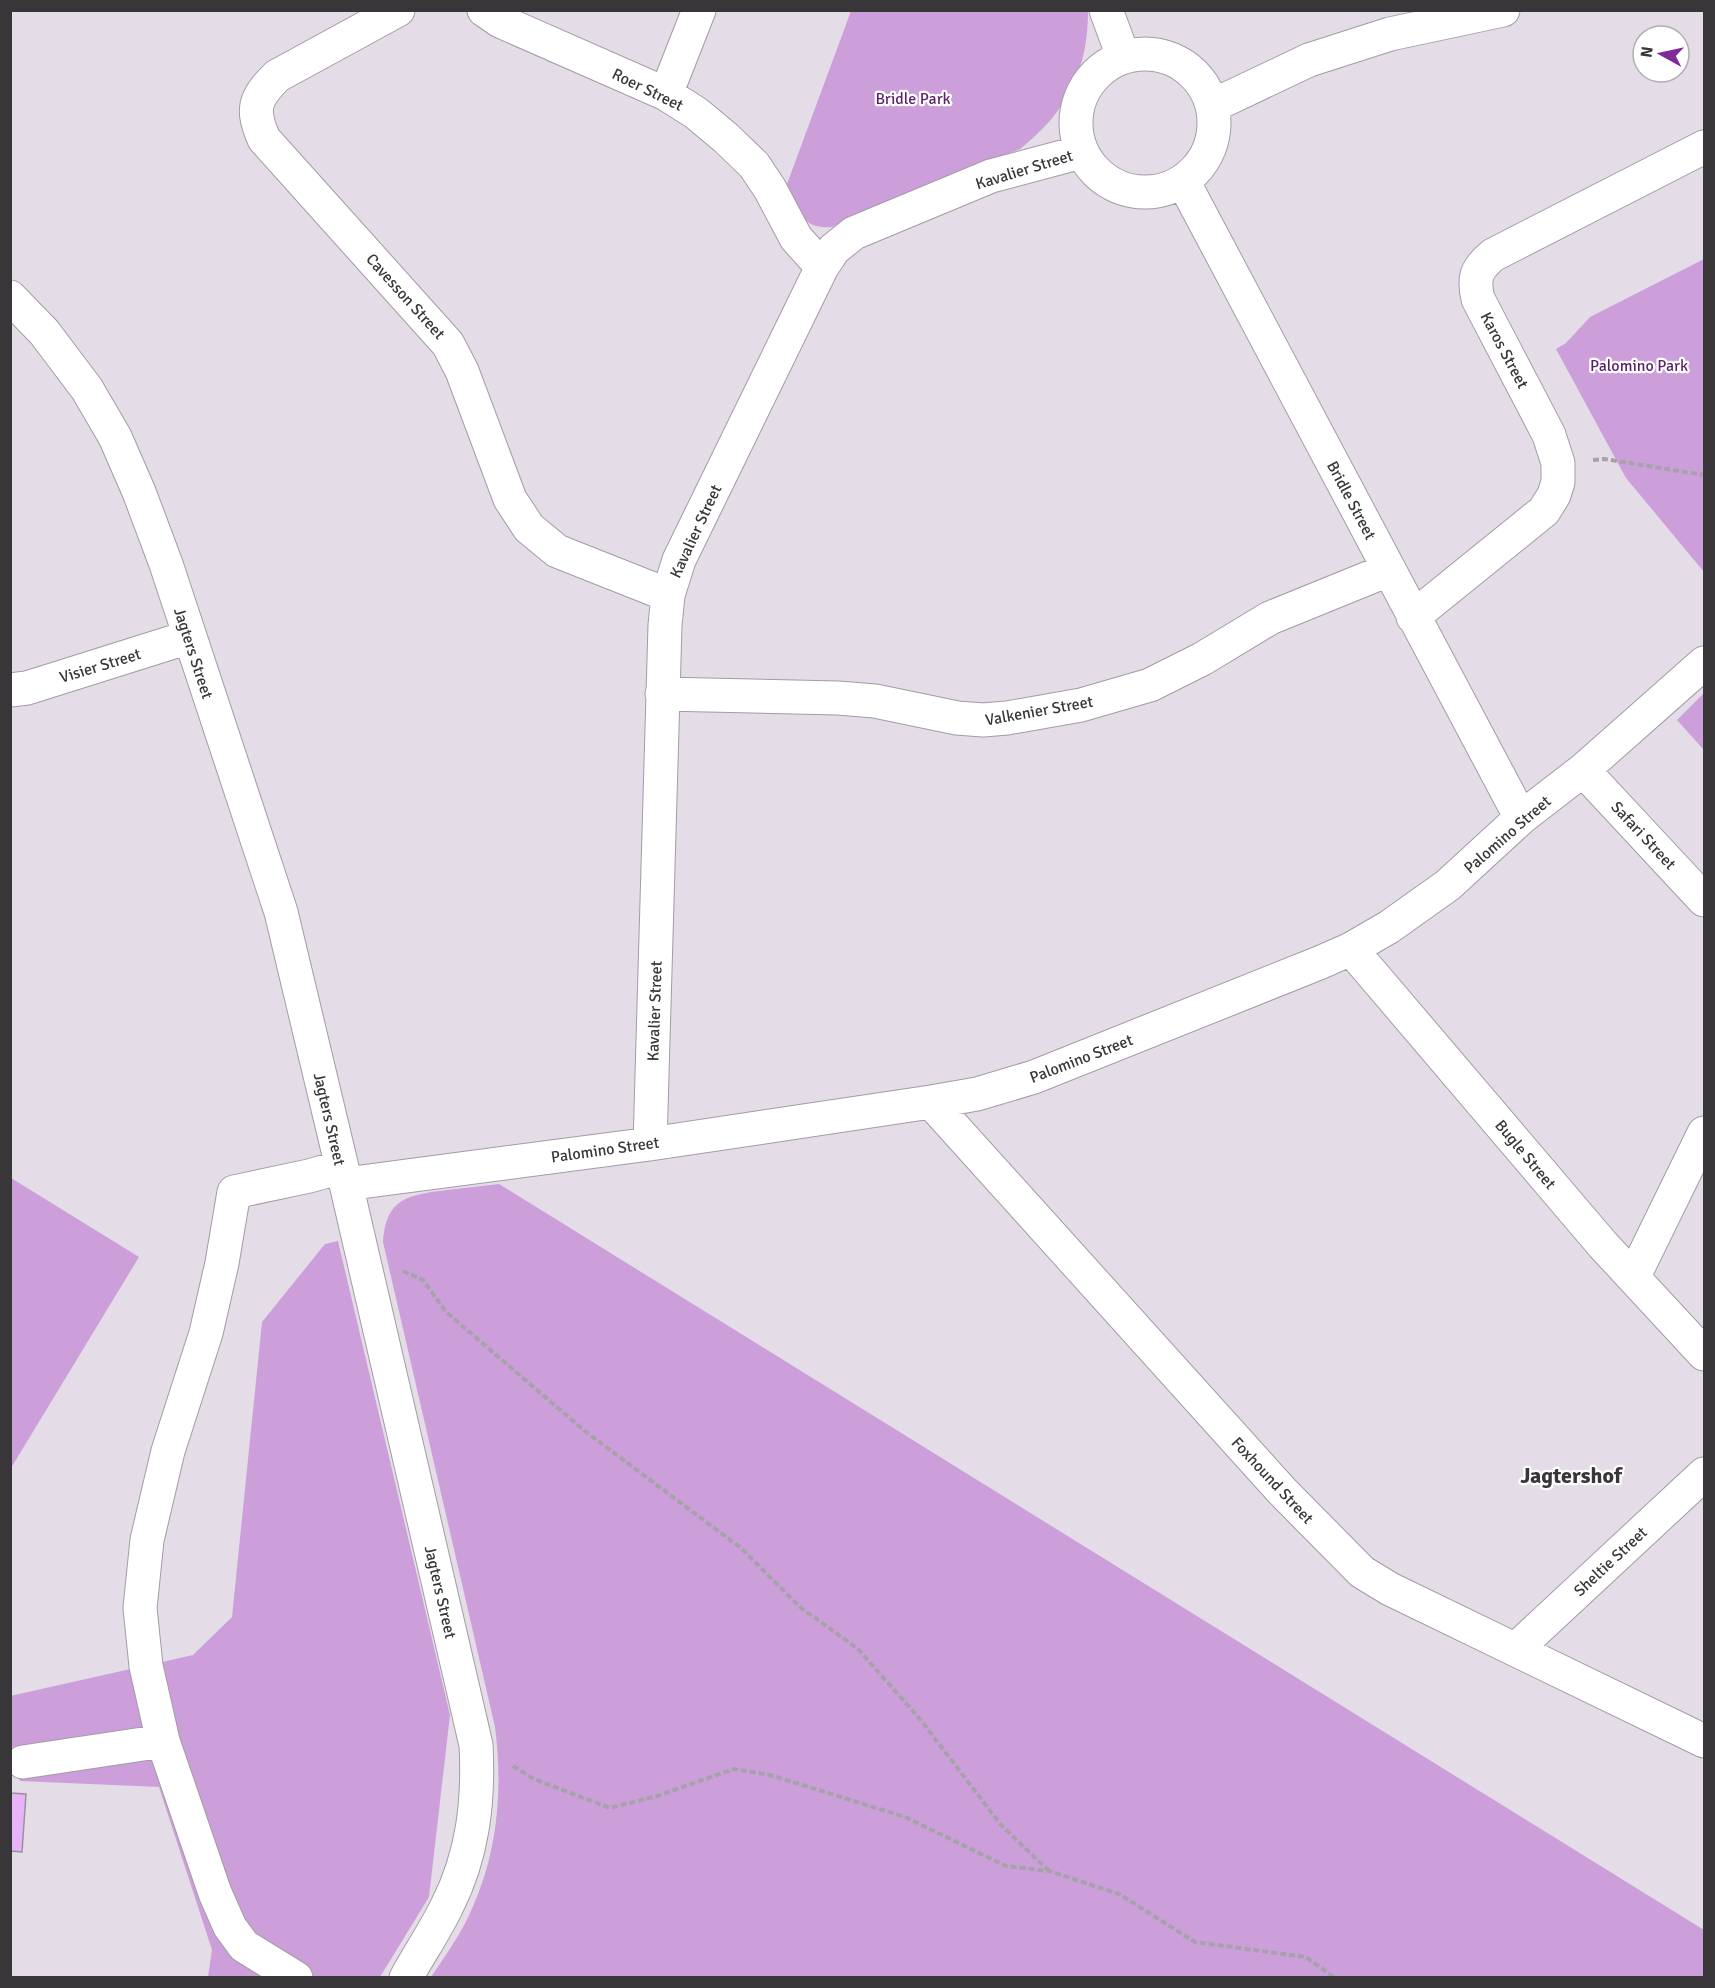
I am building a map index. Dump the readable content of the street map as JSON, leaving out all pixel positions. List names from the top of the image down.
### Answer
{
  "streets": {
    "street": [
      "Roer Street",
      "Kavalier Street",
      "Cavesson Street",
      "Karos Street",
      "Bridle Street",
      "Jagters Street",
      "Visier Street",
      "Valkenier Street",
      "Palomino Street",
      "Safari Street",
      "Bugle Street",
      "Foxhound Street",
      "Sheltie Street"
    ]
  },
  "crossings": [
    ["Roer Street", "Kavalier Street"],
    ["Kavalier Street", "Cavesson Street"],
    ["Kavalier Street", "Bridle Street"],
    ["Kavalier Street", "Valkenier Street"],
    ["Kavalier Street", "Palomino Street"],
    ["Karos Street", "Bridle Street"],
    ["Bridle Street", "Valkenier Street"],
    ["Bridle Street", "Palomino Street"],
    ["Jagters Street", "Visier Street"],
    ["Jagters Street", "Palomino Street"],
    ["Palomino Street", "Safari Street"],
    ["Palomino Street", "Bugle Street"],
    ["Palomino Street", "Foxhound Street"],
    ["Foxhound Street", "Sheltie Street"]
  ],
  "districts": ["Jagtershof"],
  "parks": ["Bridle Park", "Palomino Park"],
  "north": "left"
}
